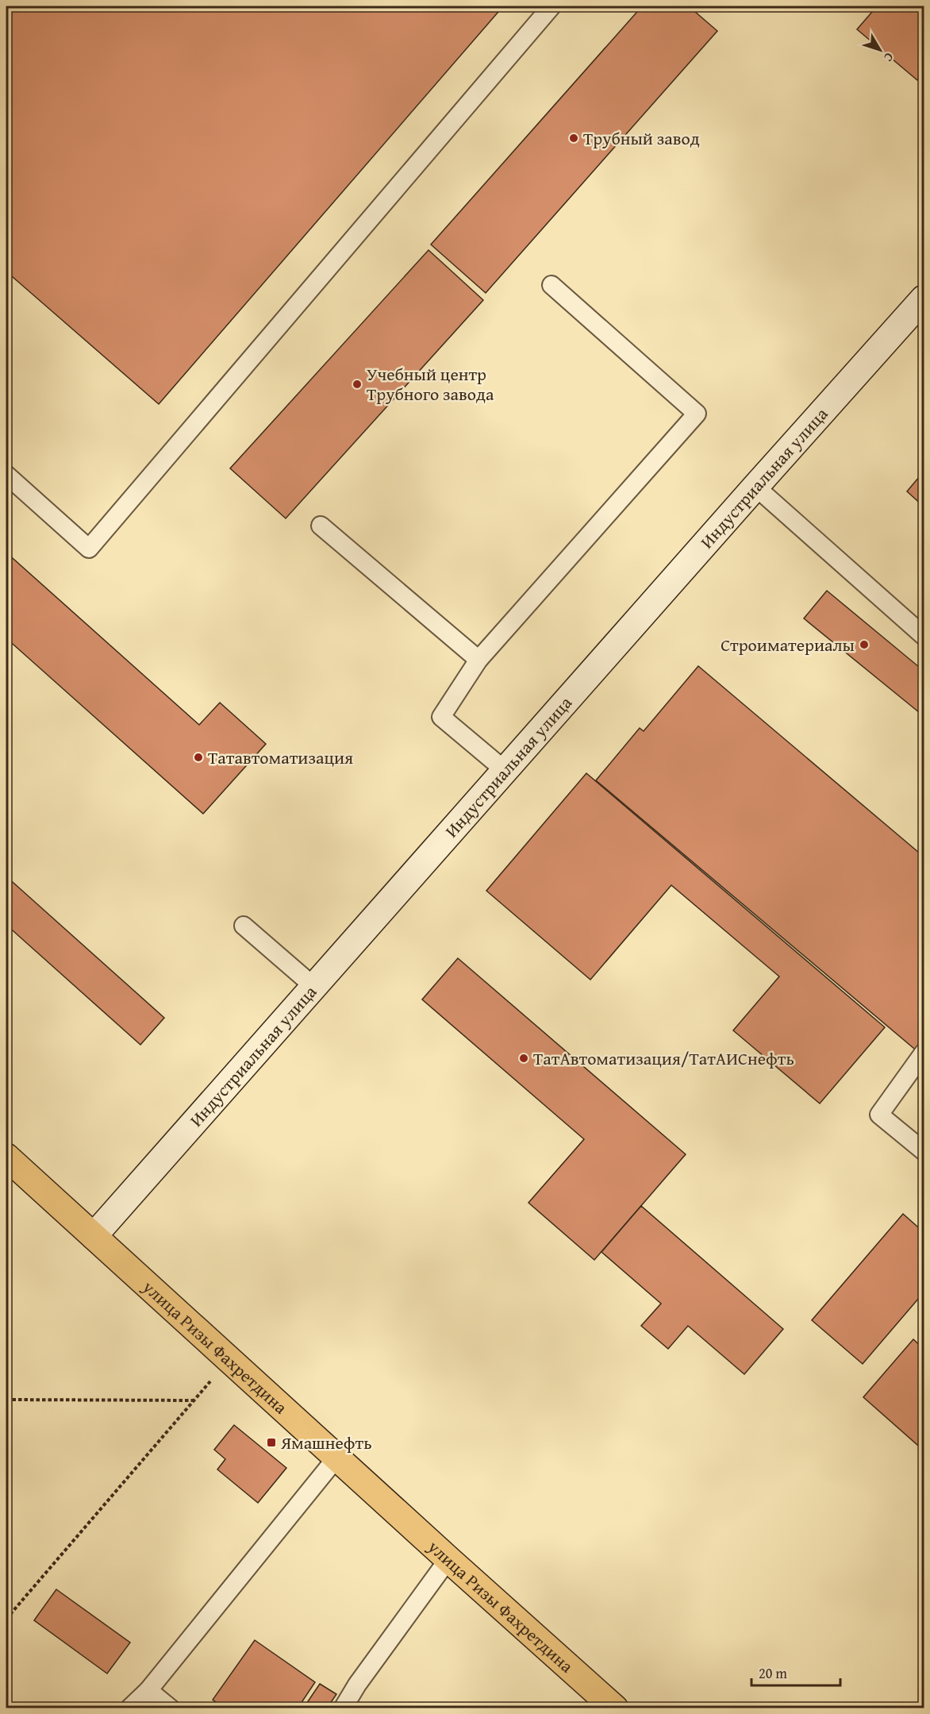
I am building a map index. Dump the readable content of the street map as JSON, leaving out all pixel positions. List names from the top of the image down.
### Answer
{
  "streets": {
    "main road": ["улица Ризы Фахретдина"],
    "street": ["Индустриальная улица"]
  },
  "crossings": [
    ["Индустриальная улица", "улица Ризы Фахретдина"]
  ],
  "places": {
    "other": [
      "Трубный завод",
      "Учебный центр Трубного завода",
      "Строиматериалы",
      "Татавтоматизация",
      "ТатАвтоматизация/ТатАИСнефть"
    ],
    "transit": ["Ямашнефть"]
  },
  "scale_bar": "20 m",
  "north": "bottom right"
}
